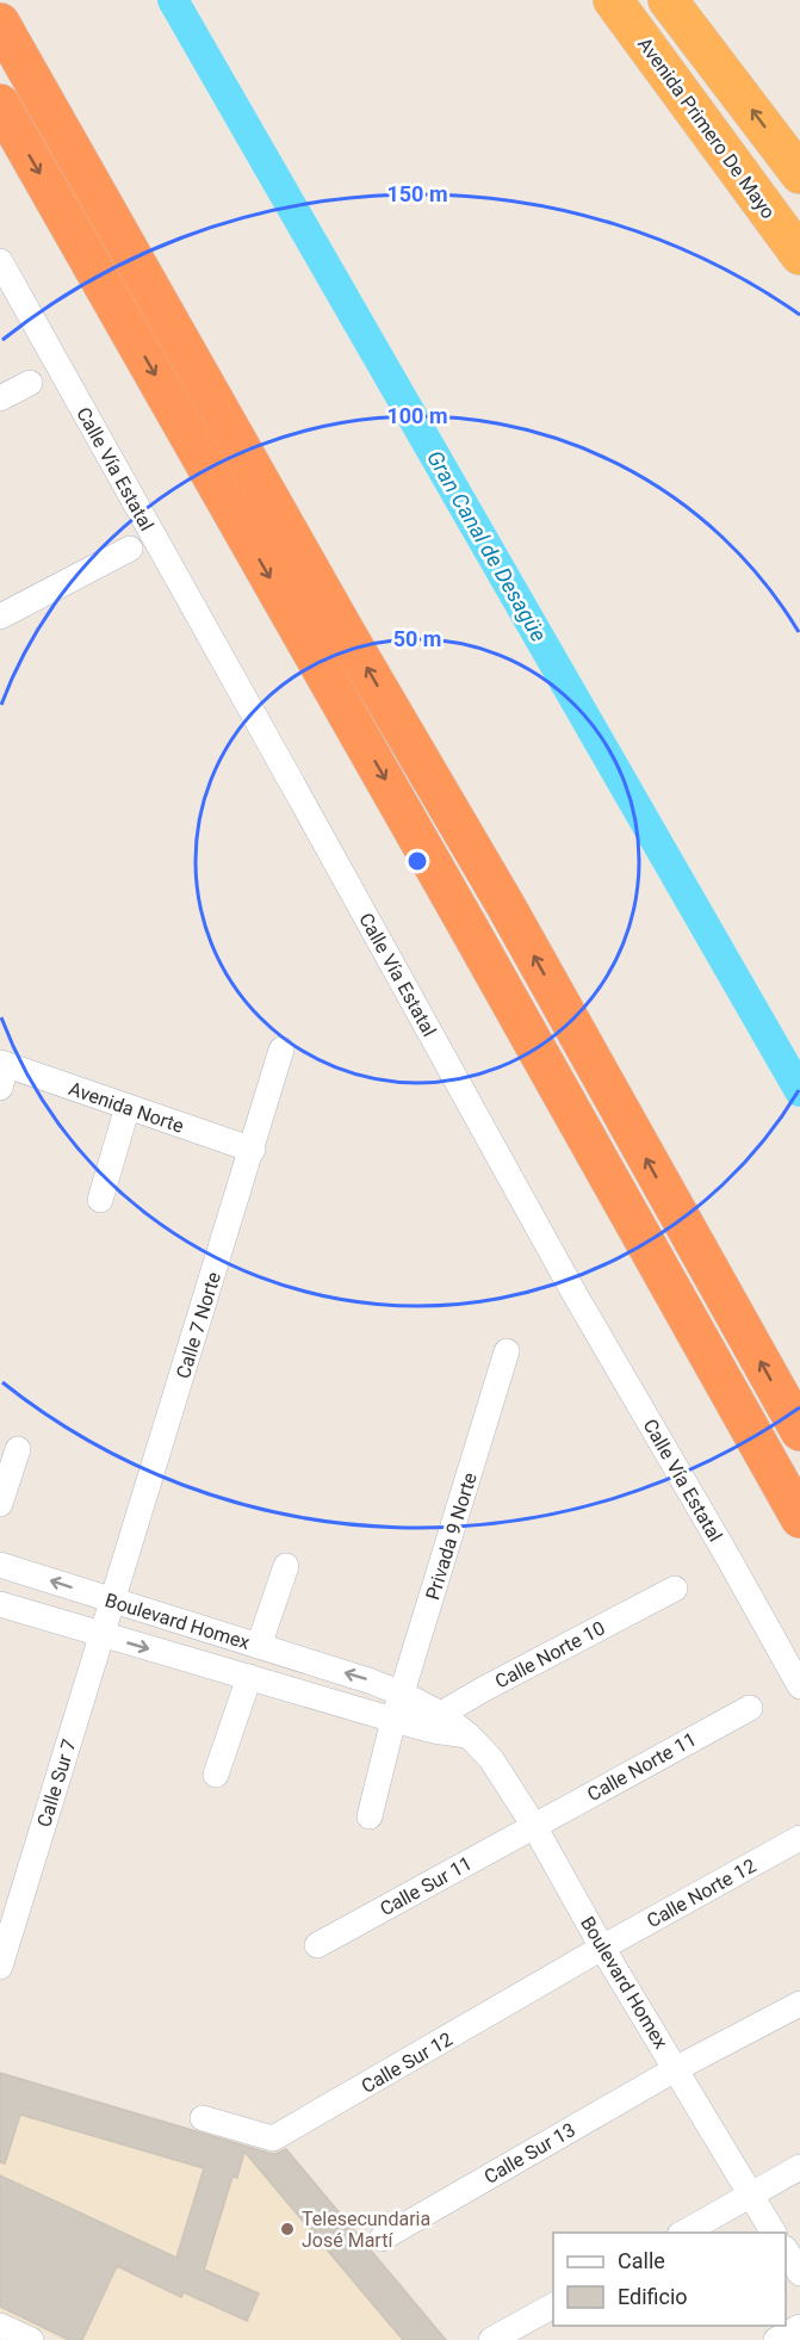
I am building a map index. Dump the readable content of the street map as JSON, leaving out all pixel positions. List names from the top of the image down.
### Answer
{
  "streets": {
    "highway": ["Avenida Primero De Mayo"],
    "street": [
      "Calle Vía Estatal",
      "Avenida Norte",
      "Calle 7 Norte",
      "Privada 9 Norte",
      "Boulevard Homex",
      "Calle Norte 10",
      "Calle Norte 11",
      "Calle Sur 7",
      "Calle Sur 11",
      "Calle Norte 12",
      "Calle Sur 12",
      "Calle Sur 13"
    ]
  },
  "crossings": [
    ["Avenida Norte", "Calle 7 Norte"],
    ["Calle 7 Norte", "Boulevard Homex"],
    ["Calle 7 Norte", "Calle Sur 7"],
    ["Privada 9 Norte", "Boulevard Homex"],
    ["Boulevard Homex", "Calle Norte 10"],
    ["Boulevard Homex", "Calle Norte 11"],
    ["Boulevard Homex", "Calle Sur 7"],
    ["Boulevard Homex", "Calle Sur 11"],
    ["Boulevard Homex", "Calle Norte 12"],
    ["Boulevard Homex", "Calle Sur 12"],
    ["Boulevard Homex", "Calle Sur 13"],
    ["Calle Norte 11", "Calle Sur 11"],
    ["Calle Norte 12", "Calle Sur 12"]
  ],
  "water": ["Gran Canal de Desagüe"],
  "places": ["Telesecundaria José Martí"],
  "legend": ["Calle", "Edificio"],
  "rings": ["150 m", "100 m", "50 m"]
}
